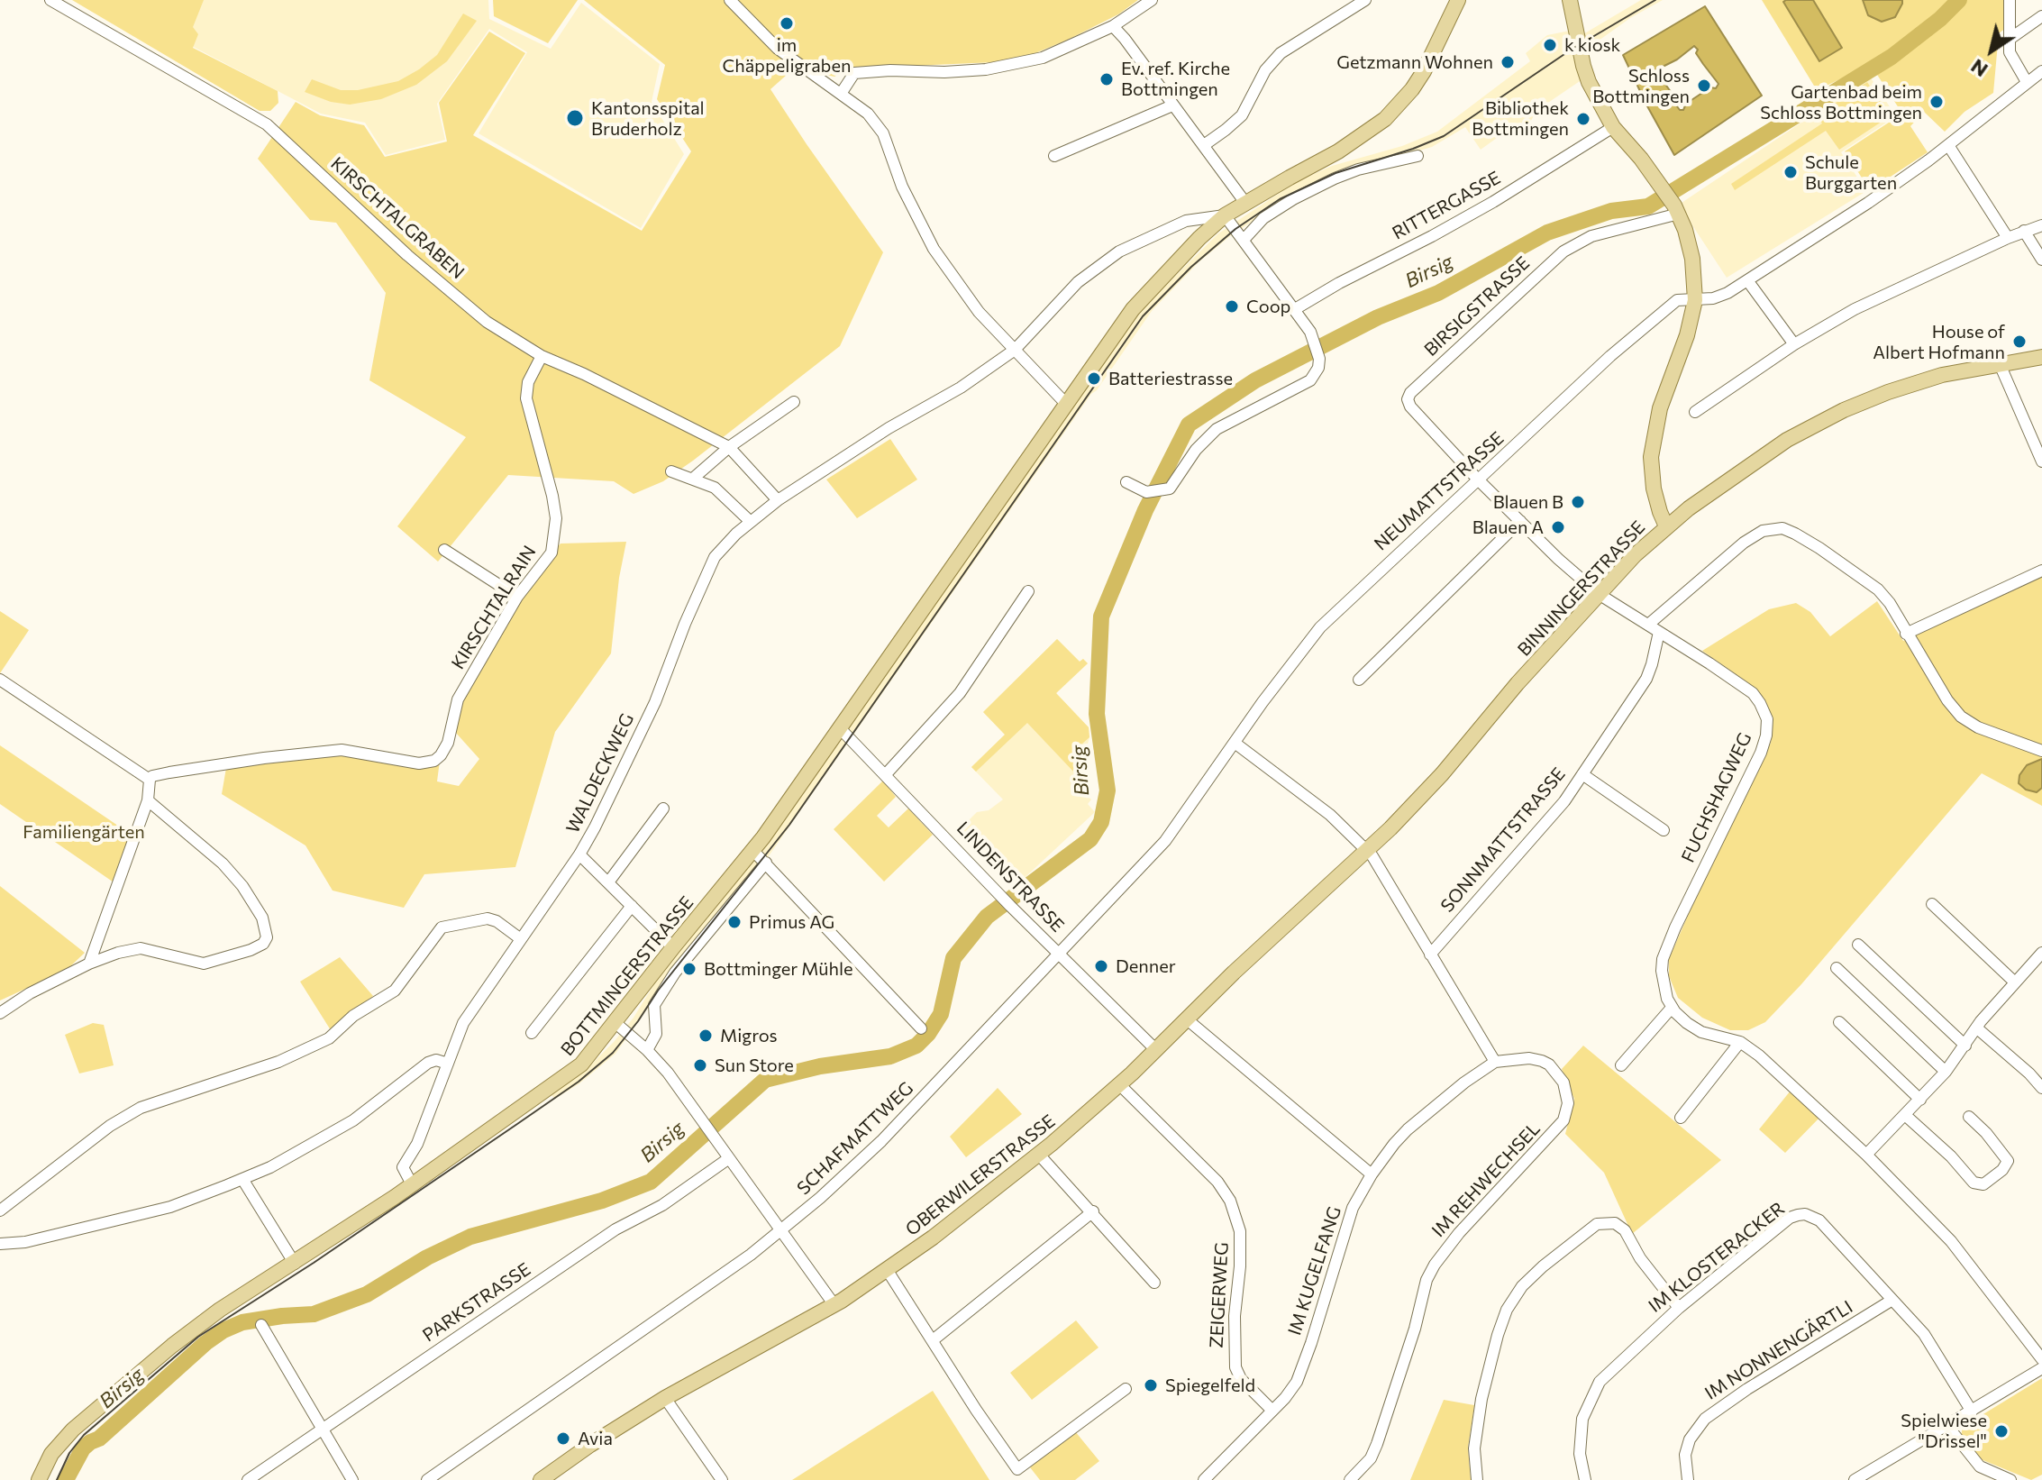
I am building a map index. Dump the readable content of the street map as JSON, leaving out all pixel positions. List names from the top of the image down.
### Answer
{
  "streets": {
    "main road": ["BINNINGERSTRASSE", "BOTTMINGERSTRASSE", "OBERWILERSTRASSE"],
    "street": [
      "RITTERGASSE",
      "KIRSCHTALGRABEN",
      "BIRSIGSTRASSE",
      "NEUMATTSTRASSE",
      "KIRSCHTALRAIN",
      "WALDECKWEG",
      "FUCHSHAGWEG",
      "SONNMATTSTRASSE",
      "LINDENSTRASSE",
      "SCHAFMATTWEG",
      "IM REHWECHSEL",
      "IM KLOSTERACKER",
      "IM KUGELFANG",
      "ZEIGERWEG",
      "PARKSTRASSE",
      "IM NONNENGÄRTLI"
    ]
  },
  "crossings": [
    ["KIRSCHTALGRABEN", "KIRSCHTALRAIN"],
    ["KIRSCHTALGRABEN", "WALDECKWEG"],
    ["BIRSIGSTRASSE", "NEUMATTSTRASSE"],
    ["BIRSIGSTRASSE", "FUCHSHAGWEG"],
    ["NEUMATTSTRASSE", "SCHAFMATTWEG"],
    ["BINNINGERSTRASSE", "FUCHSHAGWEG"],
    ["BINNINGERSTRASSE", "OBERWILERSTRASSE"],
    ["WALDECKWEG", "BOTTMINGERSTRASSE"],
    ["FUCHSHAGWEG", "SONNMATTSTRASSE"],
    ["LINDENSTRASSE", "BOTTMINGERSTRASSE"],
    ["LINDENSTRASSE", "SCHAFMATTWEG"],
    ["LINDENSTRASSE", "OBERWILERSTRASSE"],
    ["OBERWILERSTRASSE", "ZEIGERWEG"],
    ["IM REHWECHSEL", "IM KUGELFANG"],
    ["IM KLOSTERACKER", "IM NONNENGÄRTLI"],
    ["IM KUGELFANG", "ZEIGERWEG"]
  ],
  "water": ["Birsig"],
  "parks": ["Familiengärten"],
  "places": [
    "im Chäppeligraben",
    "k kiosk",
    "Getzmann Wohnen",
    "Ev. ref. Kirche Bottmingen",
    "Schloss Bottmingen",
    "Gartenbad beim Schloss Bottmingen",
    "Kantonsspital Bruderholz",
    "Bibliothek Bottmingen",
    "Schule Burggarten",
    "Coop",
    "House of Albert Hofmann",
    "Batteriestrasse",
    "Blauen B",
    "Blauen A",
    "Primus AG",
    "Denner",
    "Bottminger Mühle",
    "Migros",
    "Sun Store",
    "Spiegelfeld",
    "Spielwiese \"Drissel\"",
    "Avia"
  ],
  "north": "bottom left"
}
